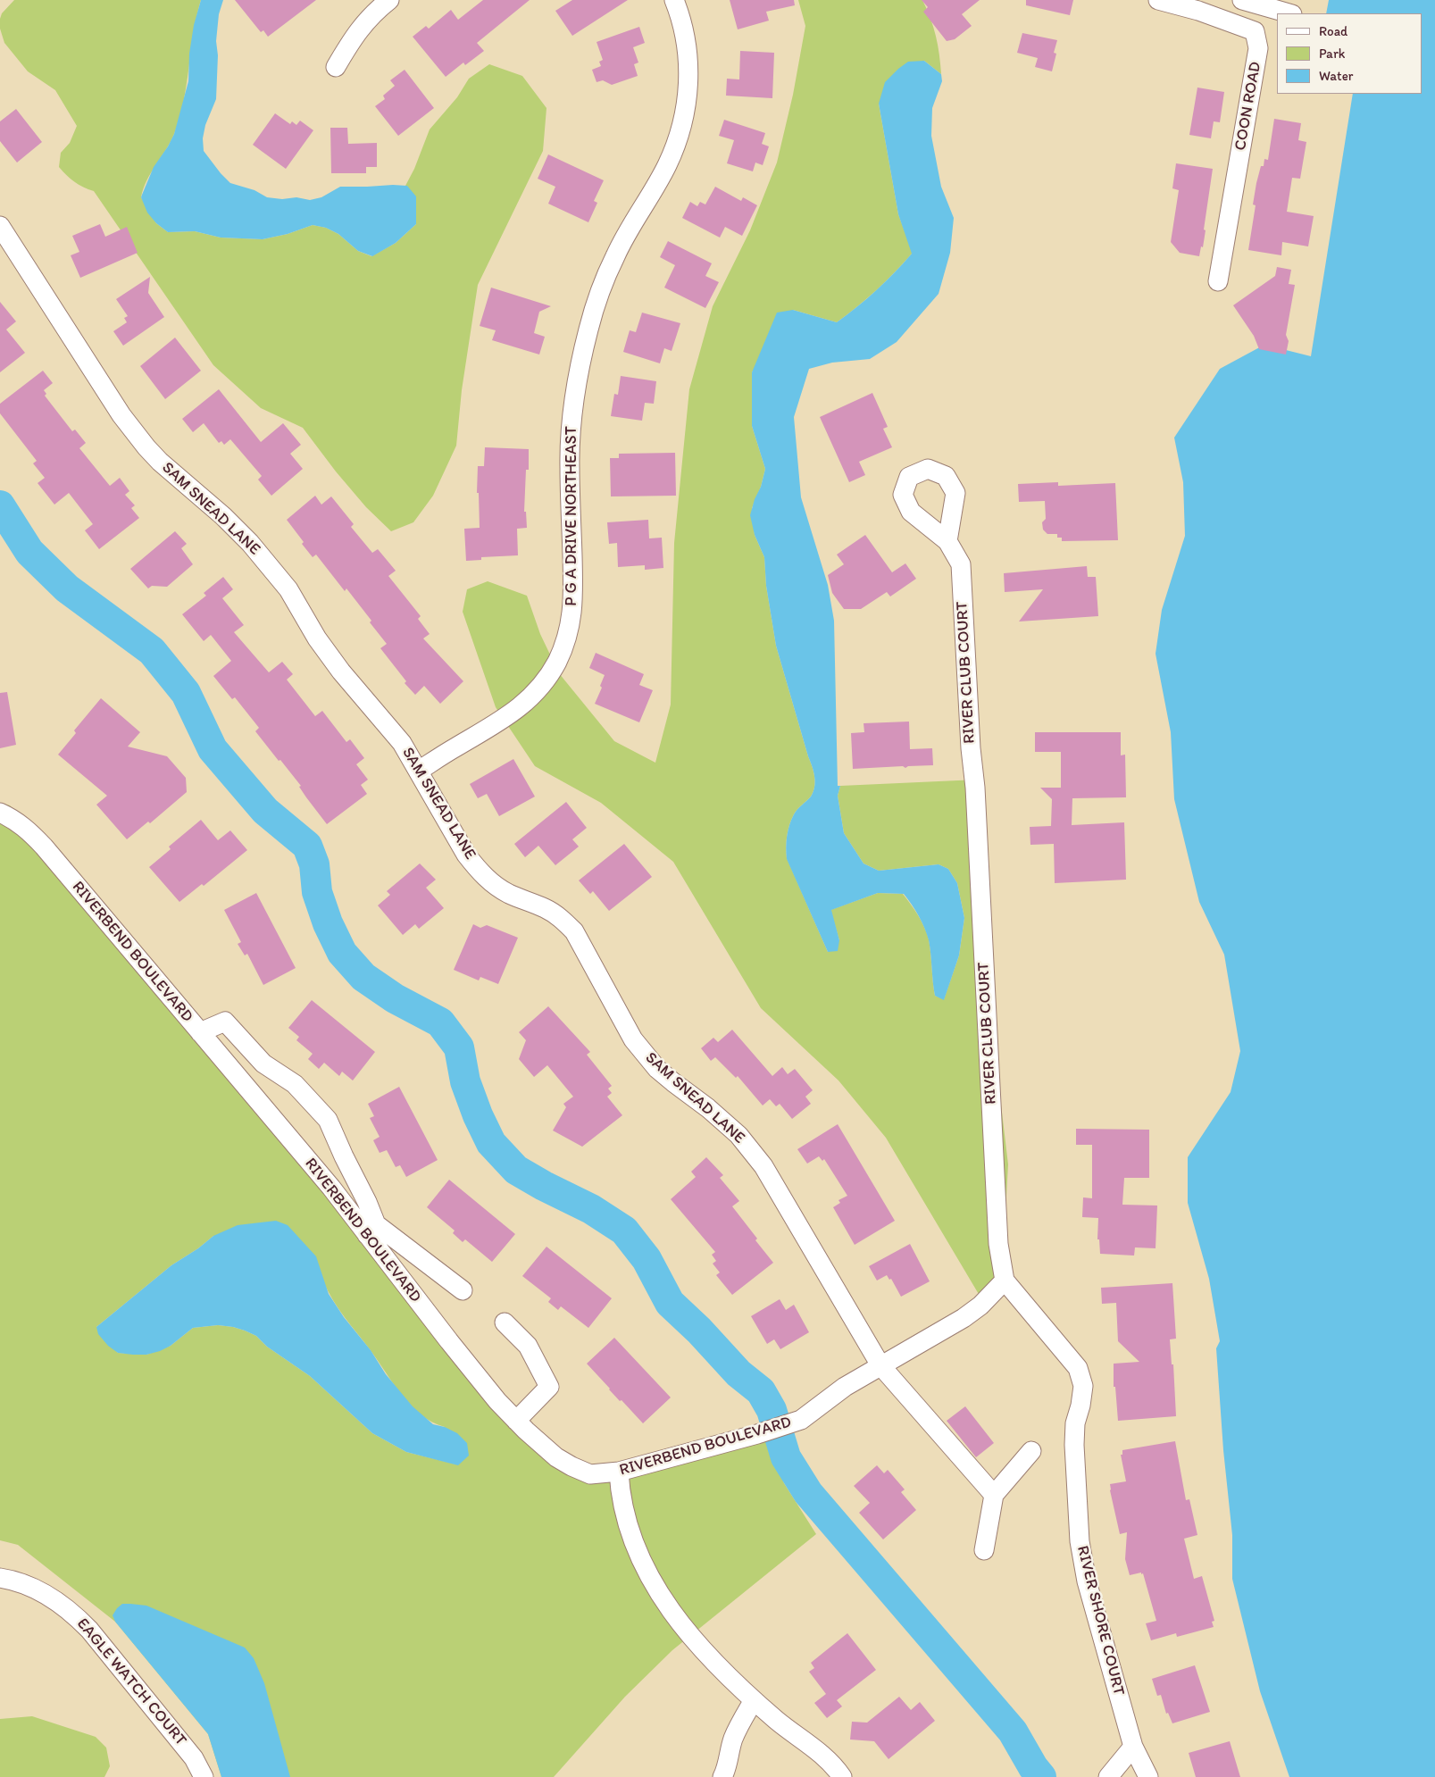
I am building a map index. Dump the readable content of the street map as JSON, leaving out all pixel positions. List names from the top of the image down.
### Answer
{
  "streets": {
    "street": [
      "COON ROAD",
      "SAM SNEAD LANE",
      "P G A DRIVE NORTHEAST",
      "RIVER CLUB COURT",
      "RIVERBEND BOULEVARD",
      "RIVER SHORE COURT",
      "EAGLE WATCH COURT"
    ]
  },
  "crossings": [
    ["SAM SNEAD LANE", "P G A DRIVE NORTHEAST"],
    ["SAM SNEAD LANE", "RIVERBEND BOULEVARD"],
    ["RIVER CLUB COURT", "RIVER SHORE COURT"]
  ],
  "legend": ["Road", "Park", "Water"]
}
